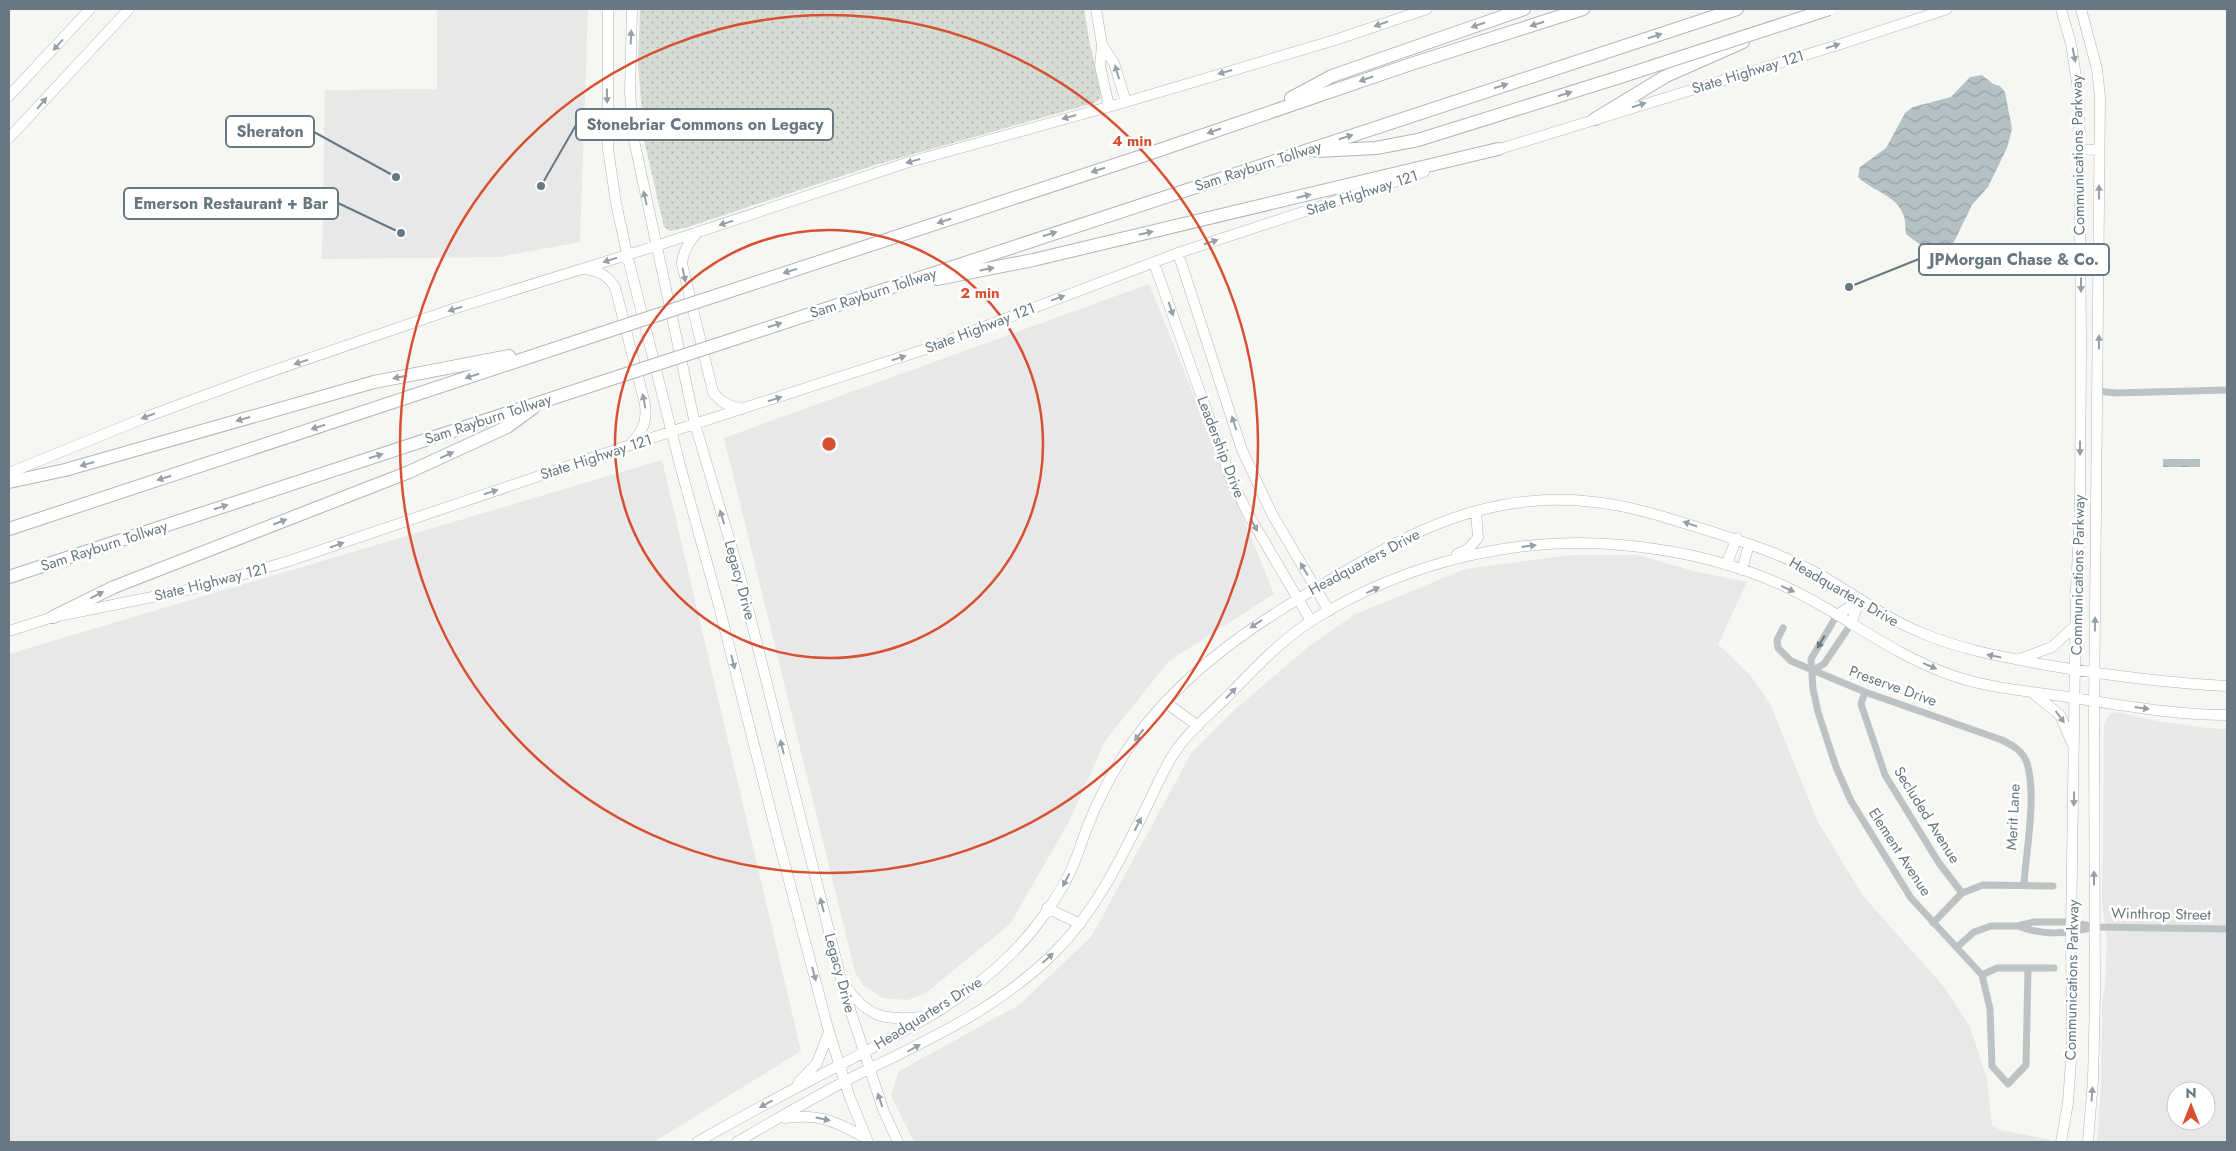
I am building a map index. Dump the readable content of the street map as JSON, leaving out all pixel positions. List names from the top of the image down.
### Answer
{
  "streets": {
    "highway": ["Sam Rayburn Tollway"],
    "main road": [
      "State Highway 121",
      "Communications Parkway",
      "Leadership Drive",
      "Headquarters Drive",
      "Legacy Drive"
    ],
    "street": [
      "Preserve Drive",
      "Secluded Avenue",
      "Merit Lane",
      "Element Avenue",
      "Winthrop Street"
    ]
  },
  "crossings": [
    ["State Highway 121", "Leadership Drive"],
    ["State Highway 121", "Legacy Drive"],
    ["Communications Parkway", "Headquarters Drive"],
    ["Communications Parkway", "Winthrop Street"],
    ["Leadership Drive", "Headquarters Drive"],
    ["Headquarters Drive", "Legacy Drive"],
    ["Headquarters Drive", "Element Avenue"],
    ["Preserve Drive", "Secluded Avenue"],
    ["Preserve Drive", "Merit Lane"],
    ["Preserve Drive", "Element Avenue"]
  ],
  "one_way": ["State Highway 121"],
  "places": [
    "Sheraton",
    "Stonebriar Commons on Legacy",
    "Emerson Restaurant + Bar",
    "JPMorgan Chase & Co."
  ],
  "north": "top",
  "rings": ["4 min", "2 min"]
}
